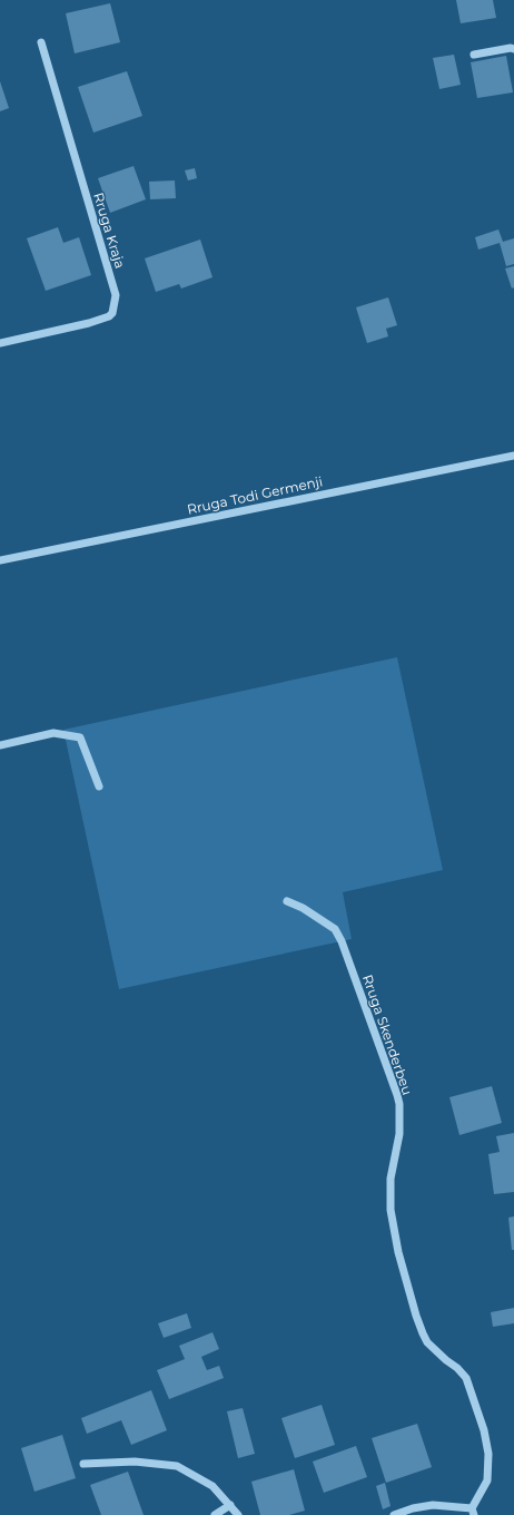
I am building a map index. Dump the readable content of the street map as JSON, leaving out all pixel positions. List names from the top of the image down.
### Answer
{
  "streets": {
    "street": ["Rruga Kraja", "Rruga Todi Germenji", "Rruga Skenderbeu"]
  }
}
